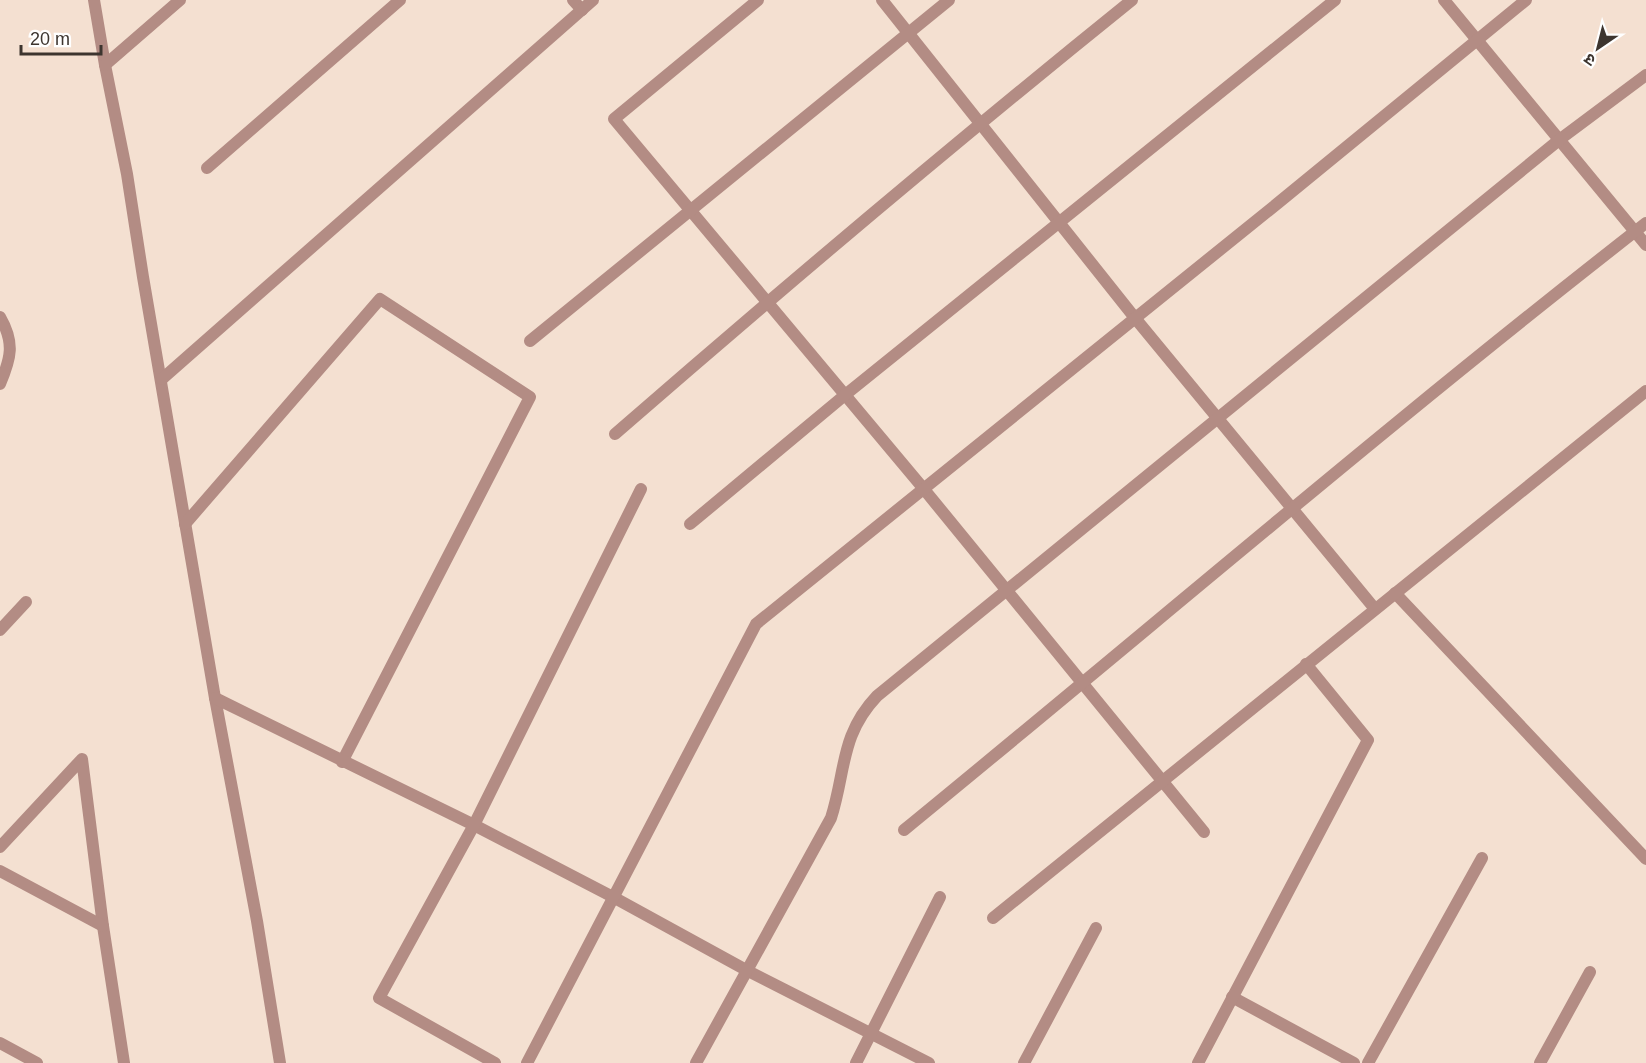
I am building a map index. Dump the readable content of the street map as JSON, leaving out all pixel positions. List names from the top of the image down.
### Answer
{
  "scale_bar": "20 m",
  "north": "bottom left"
}
